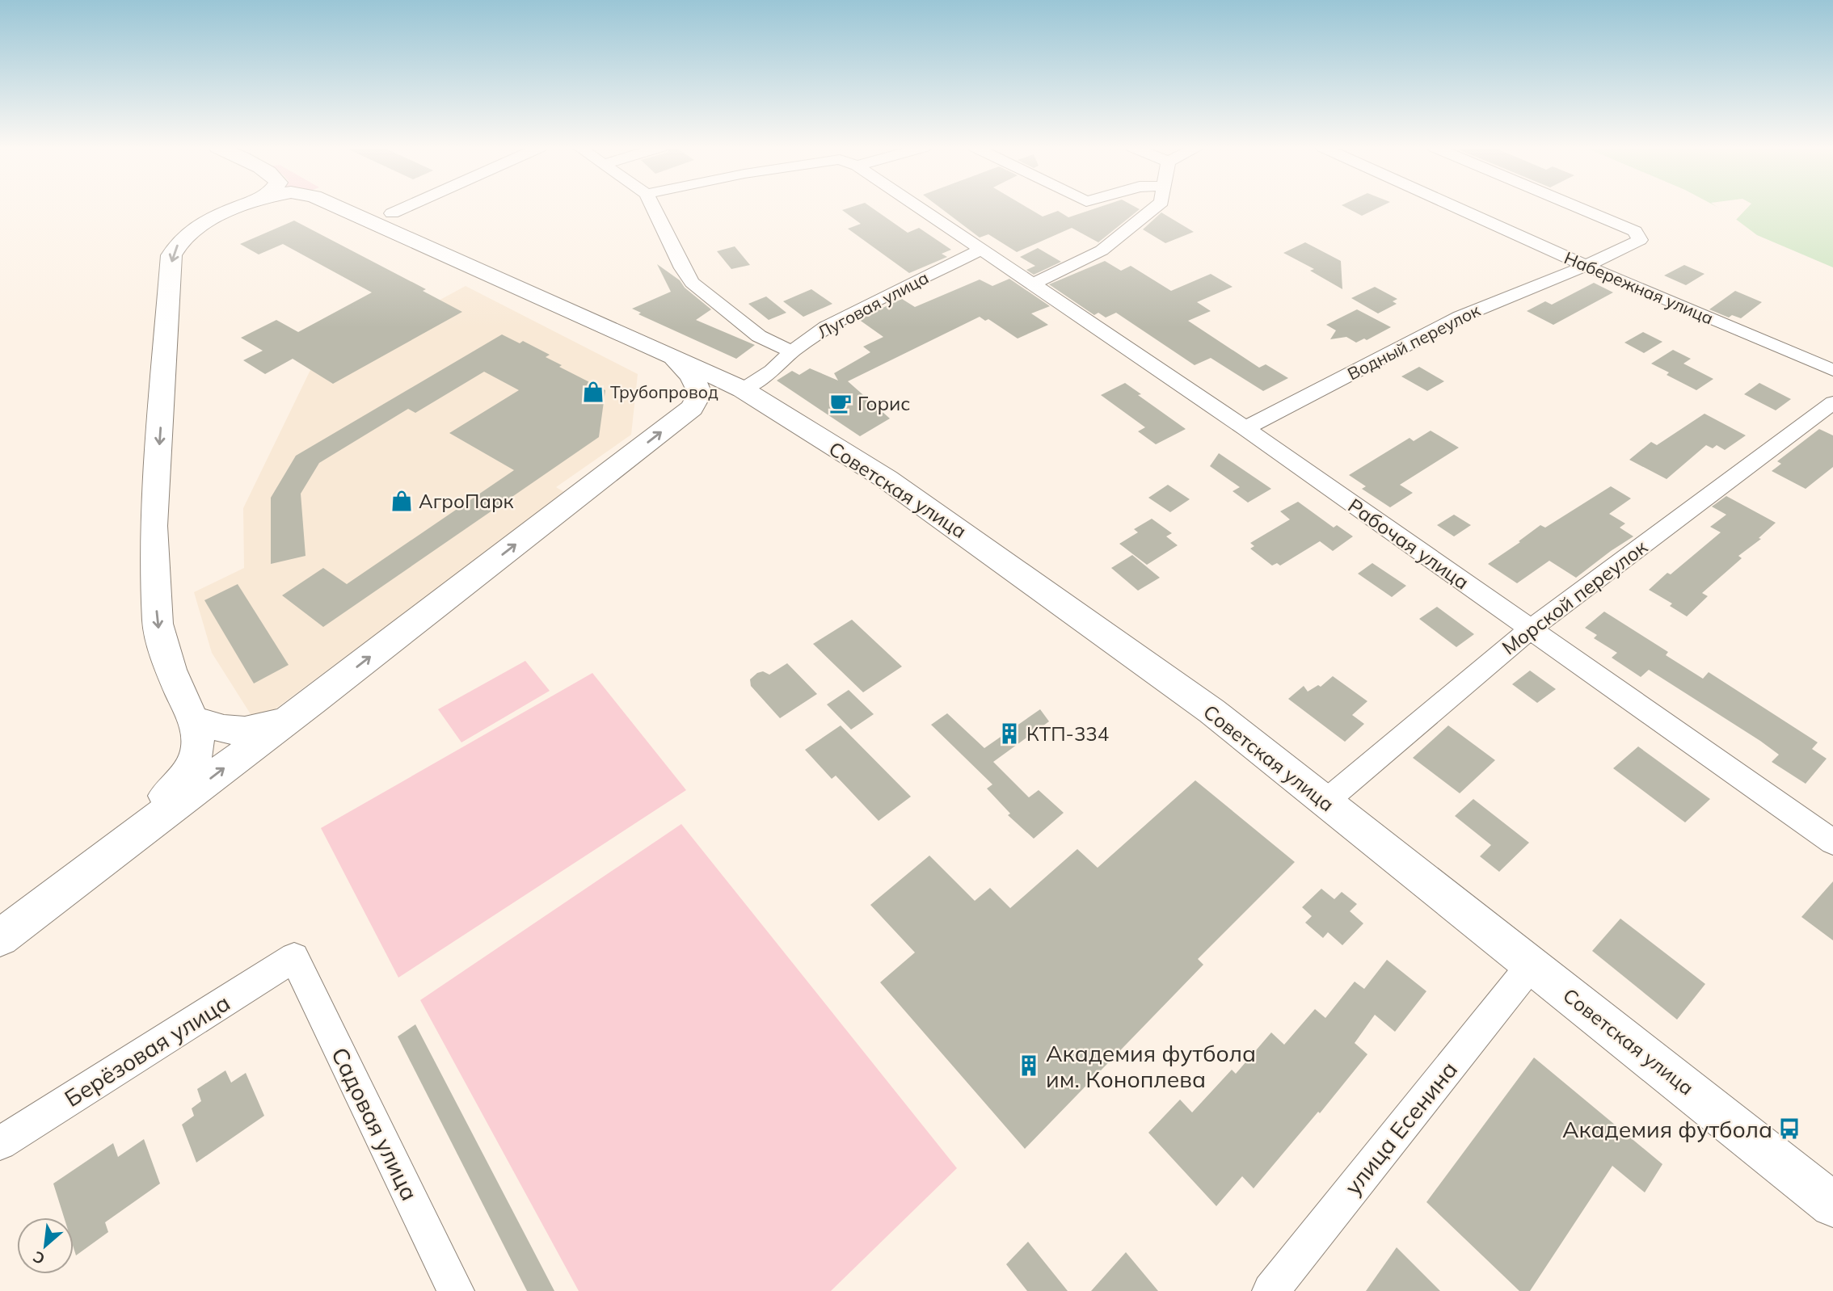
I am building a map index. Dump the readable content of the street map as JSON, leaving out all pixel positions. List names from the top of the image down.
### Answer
{
  "streets": {
    "main road": ["Советская улица"],
    "street": [
      "Набережная улица",
      "Луговая улица",
      "Водный переулок",
      "Рабочая улица",
      "Морской переулок",
      "Берёзовая улица",
      "Садовая улица",
      "улица Есенина"
    ]
  },
  "crossings": [
    ["Набережная улица", "Водный переулок"],
    ["Луговая улица", "Советская улица"],
    ["Луговая улица", "Рабочая улица"],
    ["Водный переулок", "Рабочая улица"],
    ["Советская улица", "Морской переулок"],
    ["Советская улица", "улица Есенина"],
    ["Рабочая улица", "Морской переулок"],
    ["Берёзовая улица", "Садовая улица"]
  ],
  "places": {
    "shop": ["Трубопровод", "АгроПарк"],
    "cafe": ["Горис"],
    "building": ["КТП-334", "Академия футбола им. Коноплева"],
    "bus stop": ["Академия футбола"]
  },
  "north": "bottom left"
}
